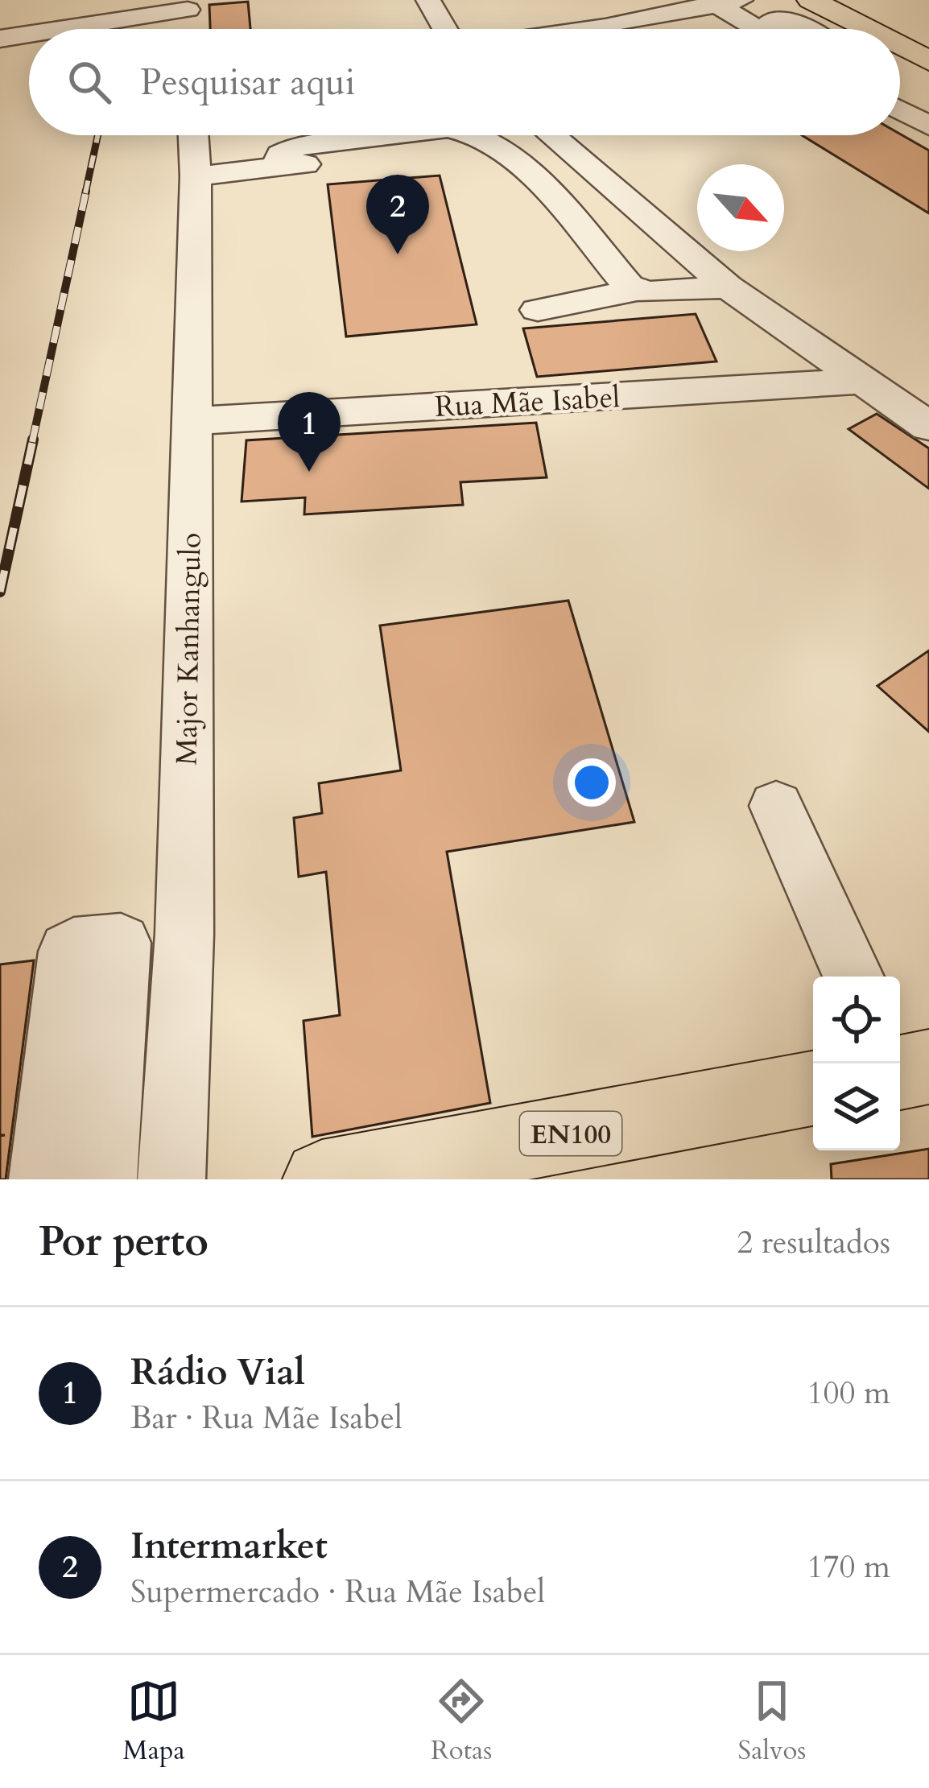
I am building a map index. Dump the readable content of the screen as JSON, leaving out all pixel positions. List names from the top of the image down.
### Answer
{
  "streets": {
    "main road": ["EN100"],
    "street": ["Rua Mãe Isabel", "Major Kanhangulo"]
  },
  "crossings": [
    ["Rua Mãe Isabel", "Major Kanhangulo"]
  ],
  "north": "bottom right",
  "page": {
    "search": "Pesquisar aqui",
    "pins": ["2", "1"],
    "heading": ["Por perto", "2 resultados"],
    "list": [
      {
        "mark": "1",
        "name": "Rádio Vial",
        "note": "Bar · Rua Mãe Isabel",
        "value": "100 m"
      },
      {
        "mark": "2",
        "name": "Intermarket",
        "note": "Supermercado · Rua Mãe Isabel",
        "value": "170 m"
      }
    ],
    "nav": ["Mapa", "Rotas", "Salvos"]
  }
}
